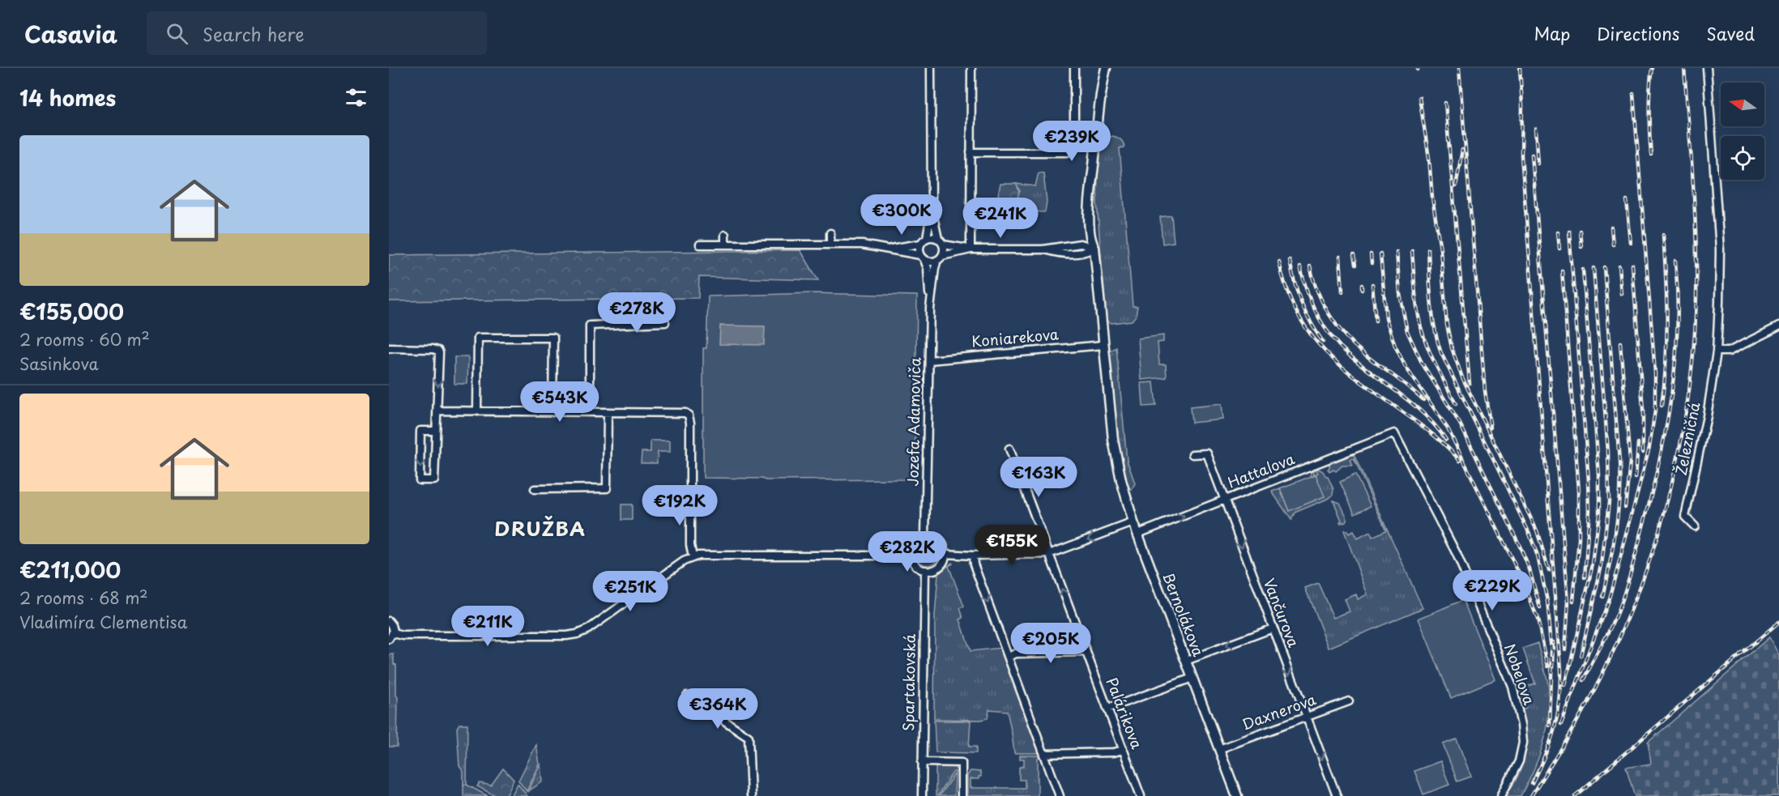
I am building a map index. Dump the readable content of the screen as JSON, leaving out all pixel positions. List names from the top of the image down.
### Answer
{
  "streets": {
    "street": [
      "Koniarekova",
      "Jozefa Adamoviča",
      "Železničná",
      "Hattalova",
      "Vančurova",
      "Bernolákova",
      "Nobelova",
      "Spartakovská",
      "Daxnerova",
      "Palárikova"
    ]
  },
  "crossings": [
    ["Koniarekova", "Jozefa Adamoviča"],
    ["Koniarekova", "Bernolákova"],
    ["Jozefa Adamoviča", "Spartakovská"],
    ["Hattalova", "Vančurova"],
    ["Hattalova", "Bernolákova"],
    ["Hattalova", "Nobelova"],
    ["Vančurova", "Daxnerova"],
    ["Bernolákova", "Daxnerova"]
  ],
  "one_way": ["Vančurova"],
  "districts": ["DRUŽBA"],
  "north": "left",
  "page": {
    "header": "Casavia",
    "search": "Search here",
    "nav": ["Map", "Directions", "Saved"],
    "heading": "14 homes",
    "price": [
      "€239K",
      "€300K",
      "€241K",
      "€278K",
      "€543K",
      "€163K",
      "€192K",
      "€155K",
      "€282K",
      "€229K",
      "€251K",
      "€211K",
      "€205K",
      "€364K"
    ],
    "list": [
      {
        "name": "€155,000",
        "note": "2 rooms · 60 m² · Sasinkova"
      },
      {
        "name": "€211,000",
        "note": "2 rooms · 68 m² · Vladimíra Clementisa"
      }
    ]
  }
}
